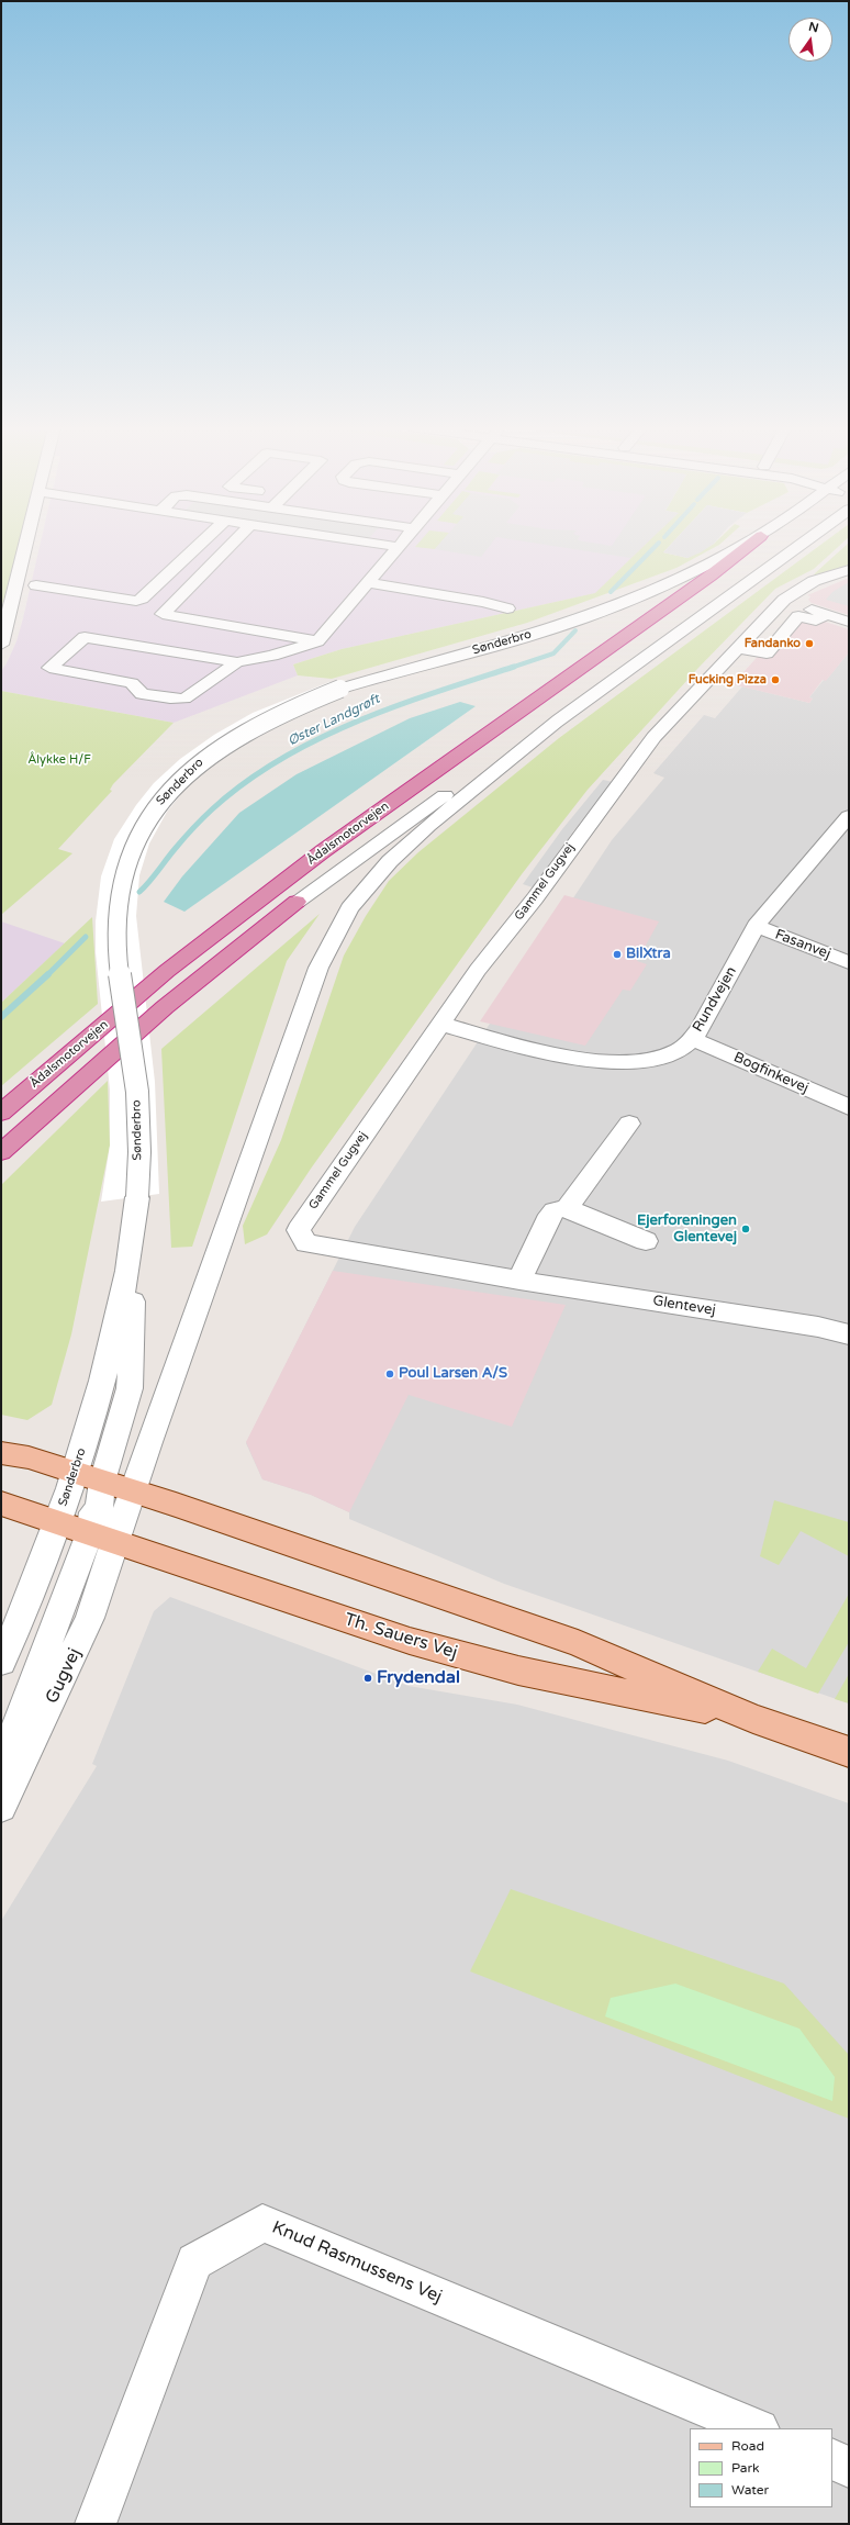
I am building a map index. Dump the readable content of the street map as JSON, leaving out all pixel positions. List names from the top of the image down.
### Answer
{
  "streets": {
    "highway": ["Ådalsmotorvejen"],
    "main road": ["Th. Sauers Vej"],
    "street": [
      "Sønderbro",
      "Gammel Gugvej",
      "Fasanvej",
      "Rundvejen",
      "Bogfinkevej",
      "Glentevej",
      "Gugvej",
      "Knud Rasmussens Vej"
    ]
  },
  "crossings": [
    ["Sønderbro", "Th. Sauers Vej"],
    ["Gammel Gugvej", "Rundvejen"],
    ["Gammel Gugvej", "Glentevej"],
    ["Fasanvej", "Rundvejen"],
    ["Rundvejen", "Bogfinkevej"],
    ["Th. Sauers Vej", "Gugvej"]
  ],
  "water": ["Øster Landgrøft"],
  "parks": ["Ålykke H/F"],
  "places": [
    "Fandanko",
    "Fucking Pizza",
    "BilXtra",
    "Ejerforeningen Glentevej",
    "Poul Larsen A/S",
    "Frydendal"
  ],
  "legend": ["Road", "Park", "Water"],
  "north": "top"
}
